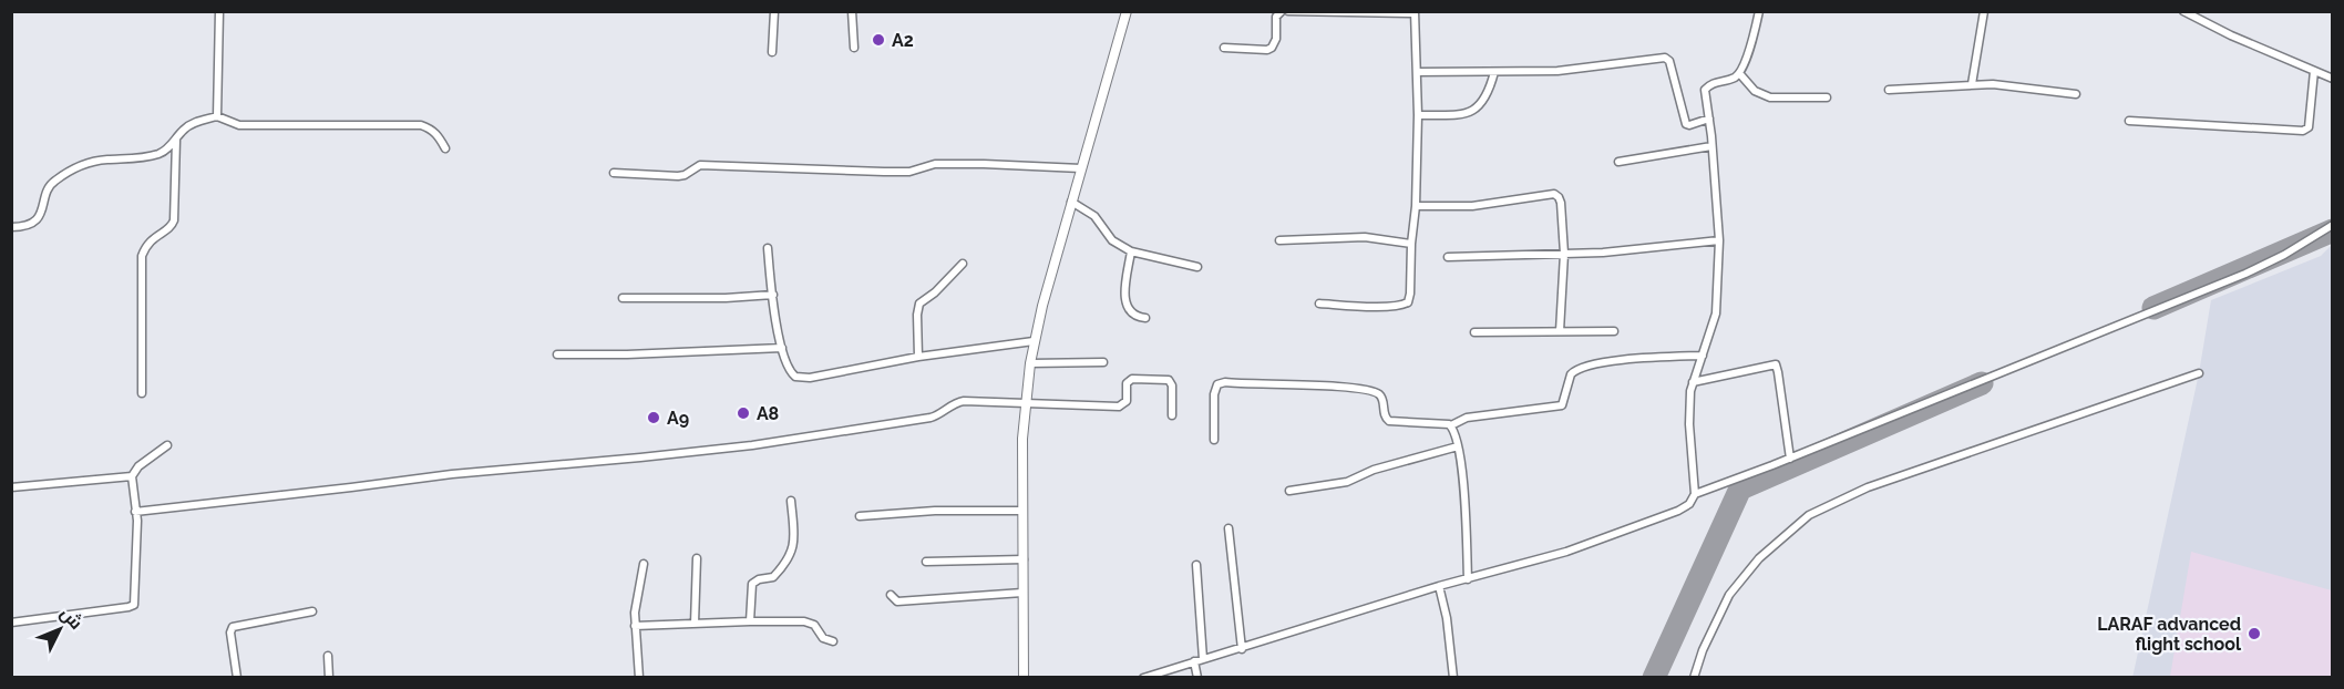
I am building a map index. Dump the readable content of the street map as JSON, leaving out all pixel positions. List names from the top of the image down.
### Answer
{
  "places": [
    "A2",
    "A8",
    "A9",
    "LARAF advanced flight school"
  ],
  "north": "top right"
}
